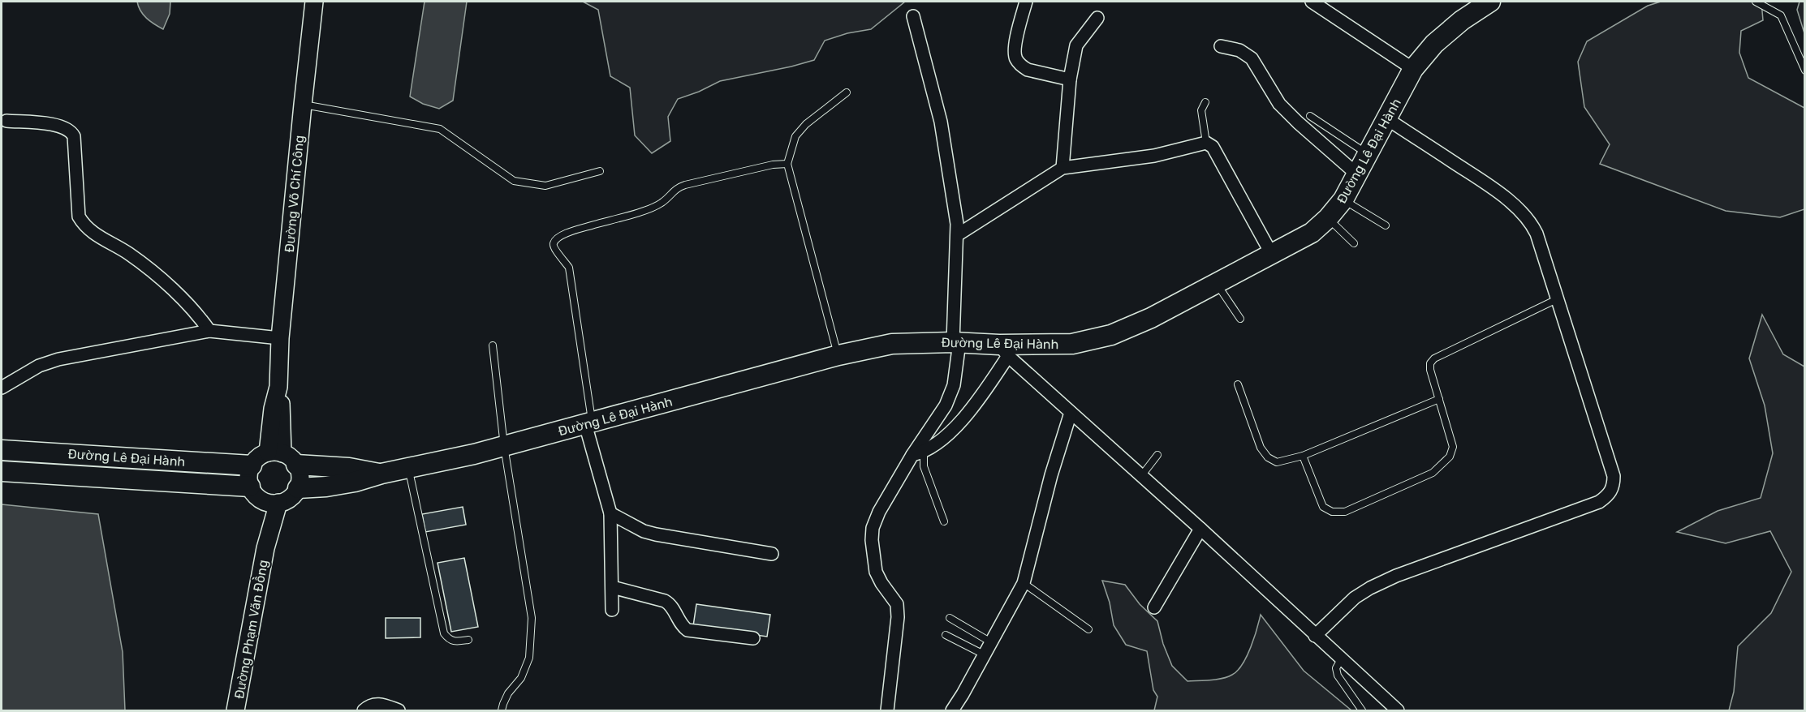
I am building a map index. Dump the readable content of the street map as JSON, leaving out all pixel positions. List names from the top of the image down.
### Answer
{
  "streets": {
    "main road": ["Đường Lê Đại Hành", "Đường Võ Chí Công", "Đường Phạm Văn Đồng"]
  },
  "crossings": [
    ["Đường Lê Đại Hành", "Đường Võ Chí Công"],
    ["Đường Lê Đại Hành", "Đường Phạm Văn Đồng"],
    ["Đường Võ Chí Công", "Đường Phạm Văn Đồng"]
  ]
}
